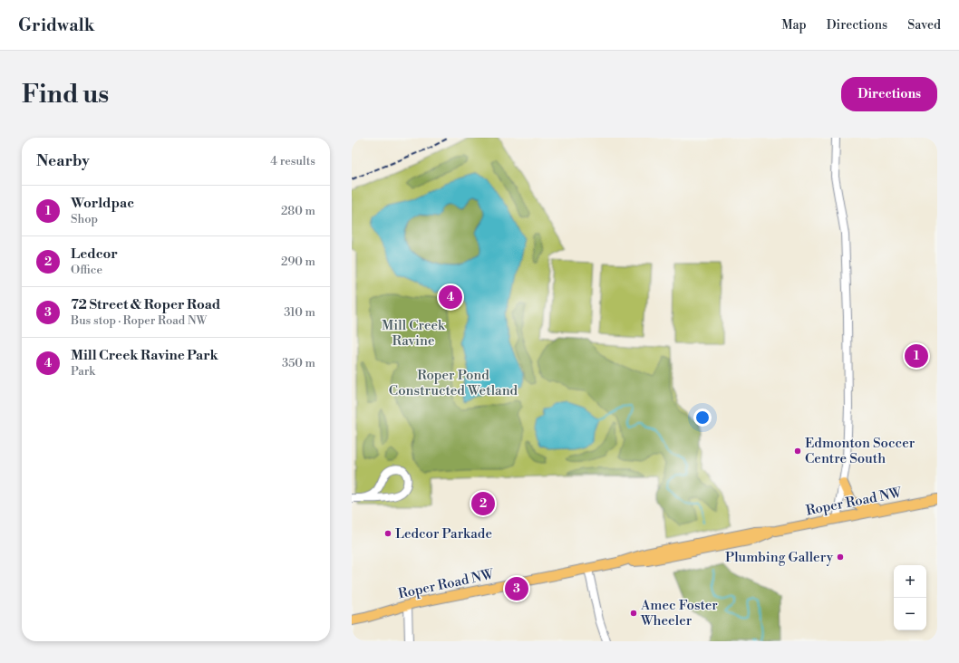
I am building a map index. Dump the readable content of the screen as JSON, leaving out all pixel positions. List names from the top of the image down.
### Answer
{
  "streets": {
    "main road": ["Roper Road NW"]
  },
  "parks": ["Mill Creek Ravine", "Roper Pond Constructed Wetland"],
  "places": [
    "Edmonton Soccer Centre South",
    "Ledcor Parkade",
    "Plumbing Gallery",
    "Amec Foster Wheeler"
  ],
  "page": {
    "header": "Gridwalk",
    "nav": ["Map", "Directions", "Saved"],
    "buttons": "Directions",
    "title": "Find us",
    "heading": ["Nearby", "4 results"],
    "list": [
      {
        "mark": "1",
        "name": "Worldpac",
        "note": "Shop",
        "value": "280 m"
      },
      {
        "mark": "2",
        "name": "Ledcor",
        "note": "Office",
        "value": "290 m"
      },
      {
        "mark": "3",
        "name": "72 Street & Roper Road",
        "note": "Bus stop · Roper Road NW",
        "value": "310 m"
      },
      {
        "mark": "4",
        "name": "Mill Creek Ravine Park",
        "note": "Park",
        "value": "350 m"
      }
    ],
    "pins": [
      "4",
      "1",
      "2",
      "3"
    ],
    "map_buttons": ["+", "−"]
  }
}
